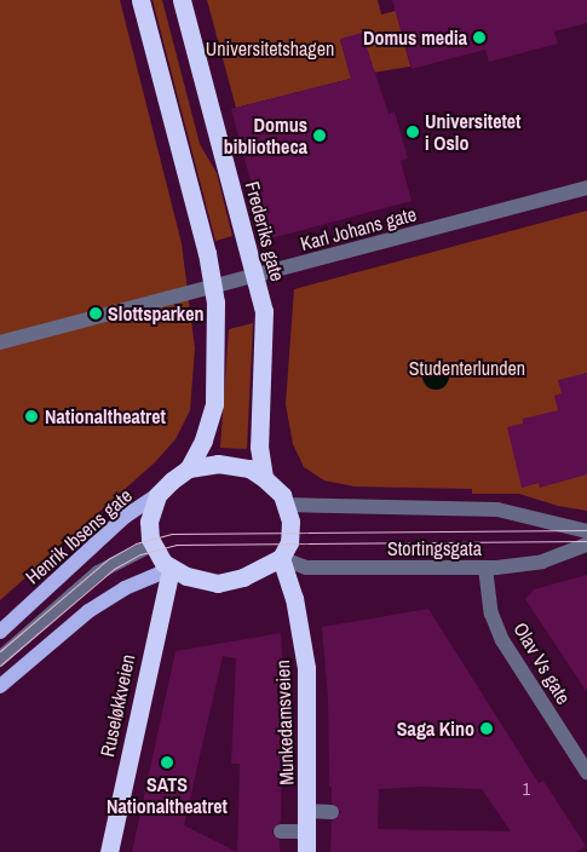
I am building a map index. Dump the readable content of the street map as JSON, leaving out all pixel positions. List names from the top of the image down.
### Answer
{
  "streets": {
    "highway": ["Frederiks gate", "Ruseløkkveien", "Munkedamsveien"],
    "main road": ["Henrik Ibsens gate"],
    "street": ["Karl Johans gate", "Stortingsgata", "Olav Vs gate"]
  },
  "crossings": [
    ["Karl Johans gate", "Frederiks gate"],
    ["Frederiks gate", "Henrik Ibsens gate"],
    ["Frederiks gate", "Stortingsgata"],
    ["Frederiks gate", "Ruseløkkveien"],
    ["Frederiks gate", "Munkedamsveien"],
    ["Henrik Ibsens gate", "Stortingsgata"],
    ["Henrik Ibsens gate", "Ruseløkkveien"],
    ["Henrik Ibsens gate", "Munkedamsveien"],
    ["Stortingsgata", "Olav Vs gate"],
    ["Stortingsgata", "Ruseløkkveien"],
    ["Stortingsgata", "Munkedamsveien"],
    ["Ruseløkkveien", "Munkedamsveien"]
  ],
  "parks": ["Universitetshagen", "Studenterlunden"],
  "places": [
    "Domus media",
    "Universitetet i Oslo",
    "Domus bibliotheca",
    "Slottsparken",
    "Nationaltheatret",
    "Saga Kino",
    "SATS Nationaltheatret"
  ],
  "house_numbers": ["1"]
}
